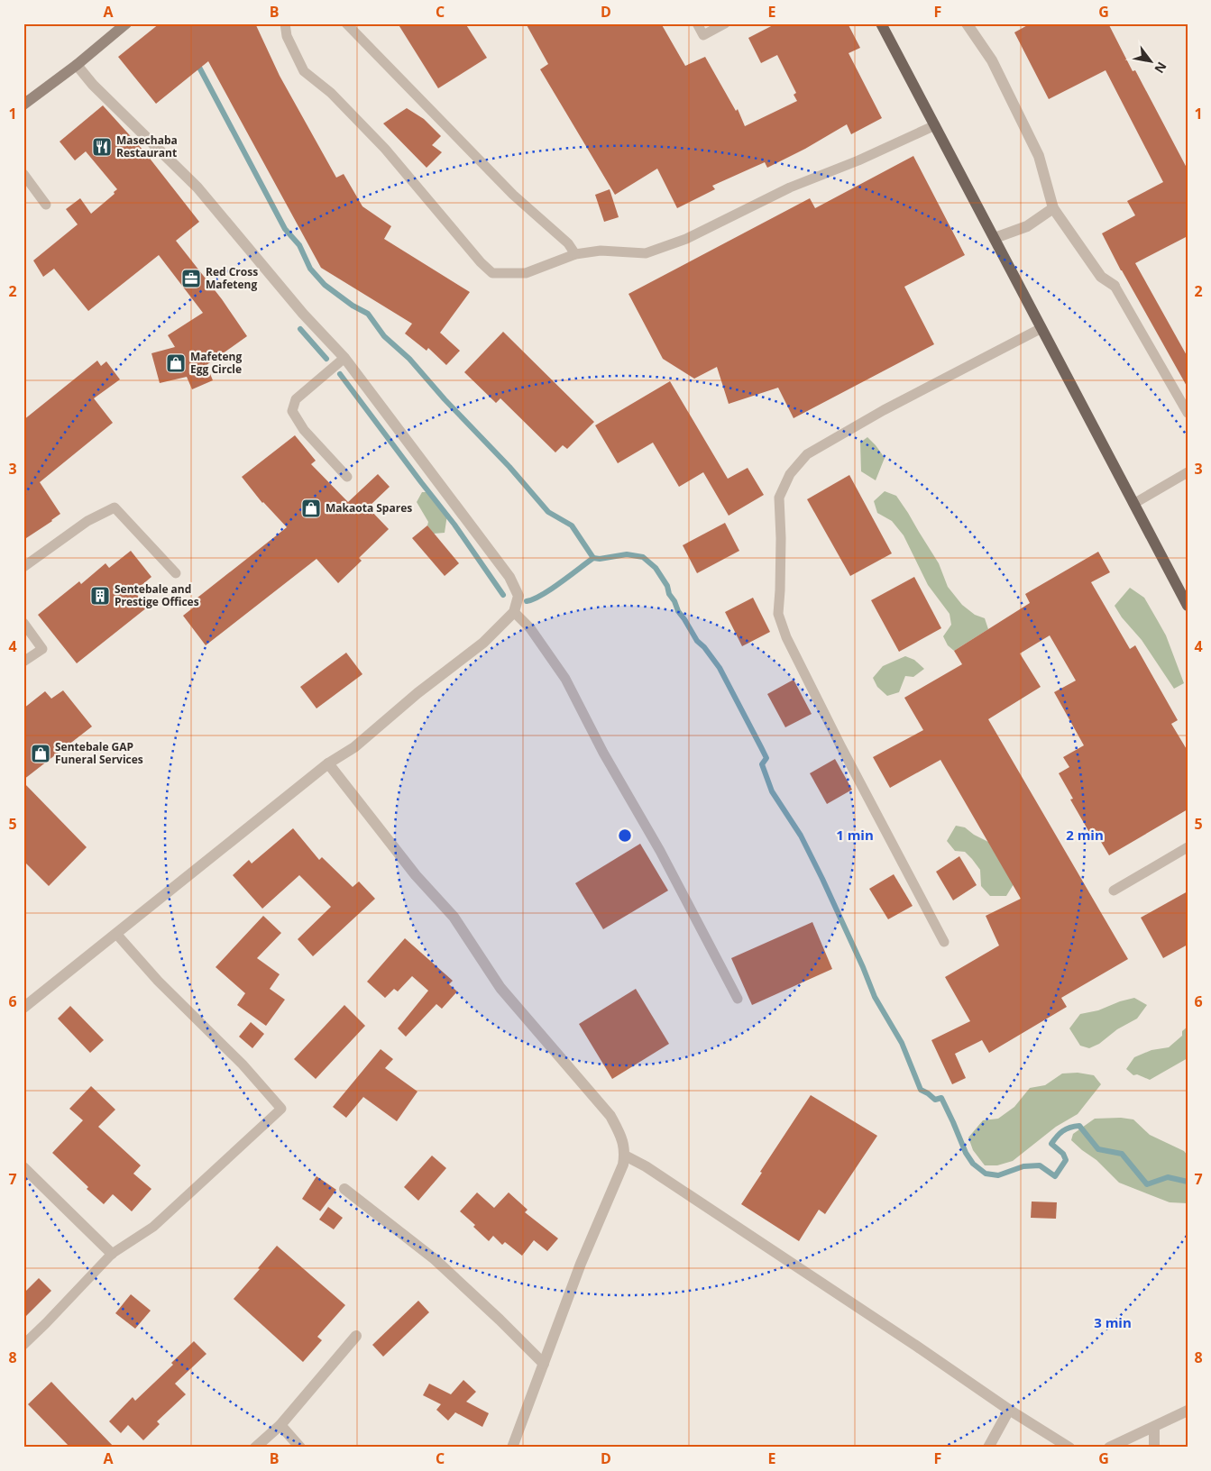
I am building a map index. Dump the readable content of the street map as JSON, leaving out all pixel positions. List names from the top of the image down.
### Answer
{
  "places": {
    "restaurant": ["Masechaba Restaurant"],
    "office": ["Red Cross Mafeteng"],
    "shop": ["Mafeteng Egg Circle", "Makaota Spares", "Sentebale GAP Funeral Services"],
    "building": ["Sentebale and Prestige Offices"]
  },
  "north": "bottom right",
  "grid": {
    "columns": [
      "A",
      "B",
      "C",
      "D",
      "E",
      "F",
      "G"
    ],
    "rows": [
      "1",
      "2",
      "3",
      "4",
      "5",
      "6",
      "7",
      "8"
    ]
  },
  "rings": ["1 min", "2 min", "3 min"]
}
